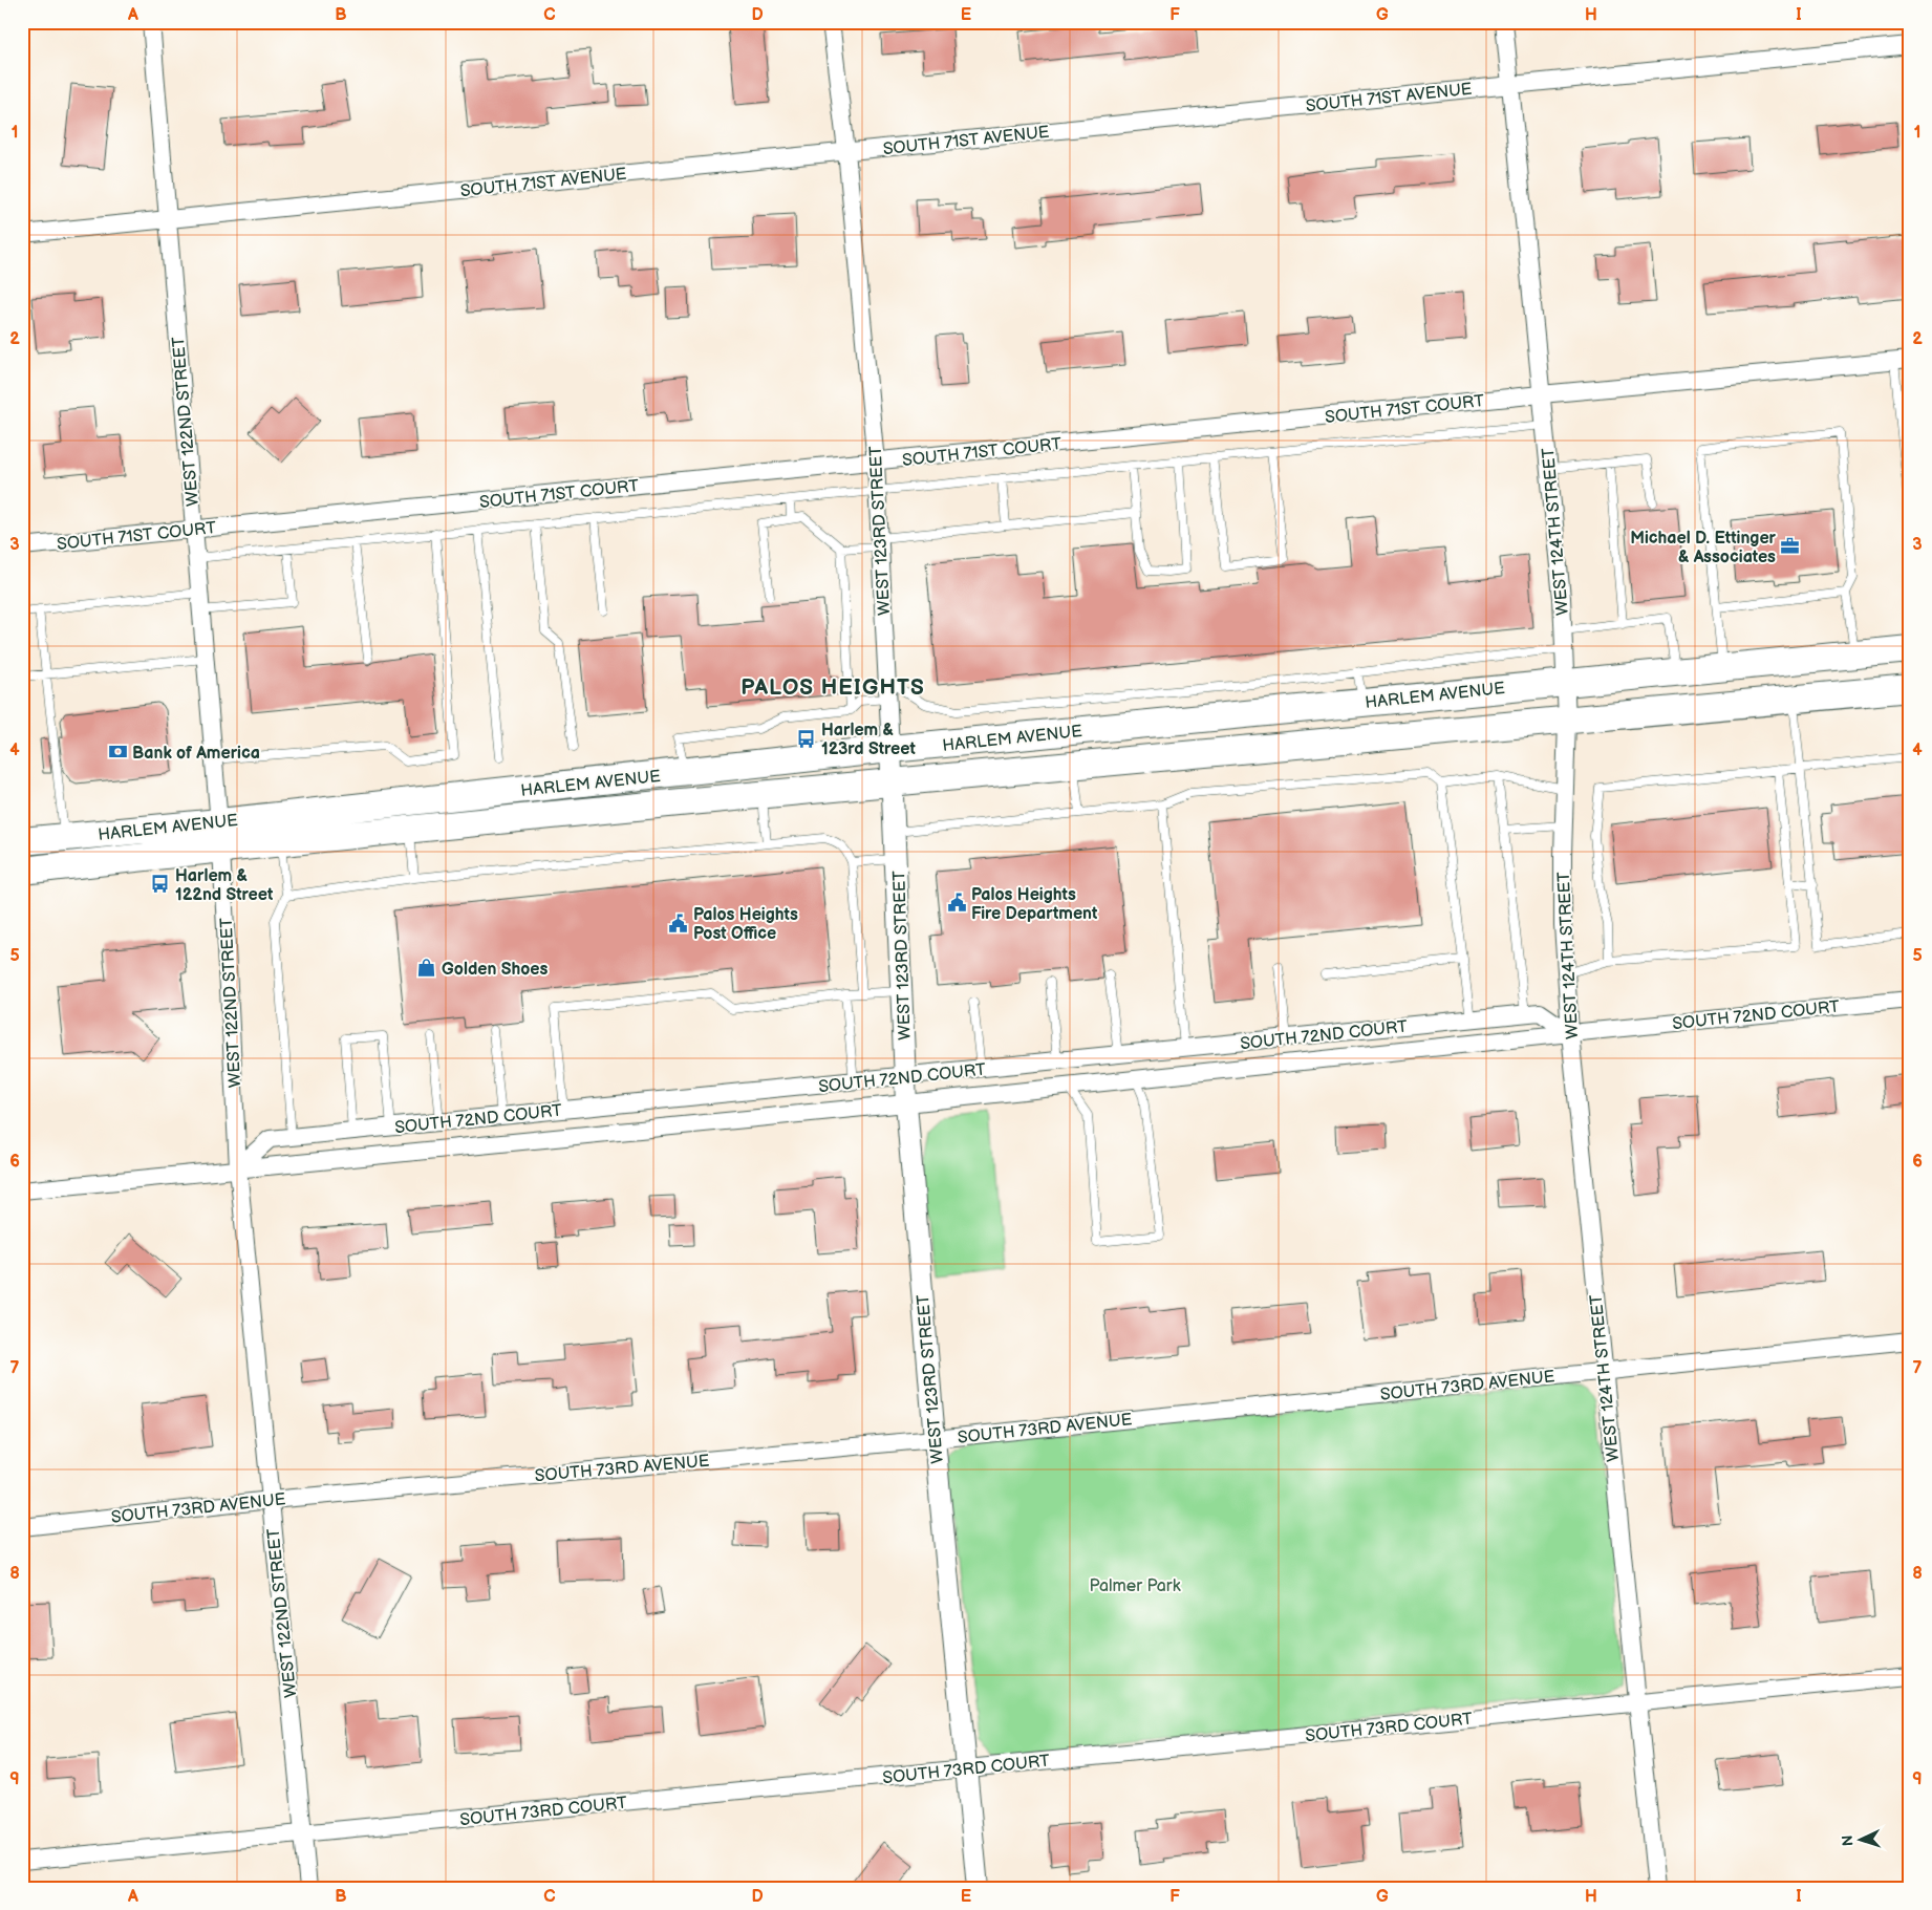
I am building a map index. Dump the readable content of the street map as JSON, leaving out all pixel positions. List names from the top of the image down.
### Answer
{
  "streets": {
    "main road": ["HARLEM AVENUE"],
    "street": [
      "SOUTH 71ST AVENUE",
      "SOUTH 71ST COURT",
      "WEST 122ND STREET",
      "WEST 123RD STREET",
      "WEST 124TH STREET",
      "SOUTH 72ND COURT",
      "SOUTH 73RD AVENUE",
      "SOUTH 73RD COURT"
    ]
  },
  "crossings": [
    ["SOUTH 71ST AVENUE", "WEST 122ND STREET"],
    ["SOUTH 71ST AVENUE", "WEST 123RD STREET"],
    ["SOUTH 71ST AVENUE", "WEST 124TH STREET"],
    ["SOUTH 71ST COURT", "WEST 122ND STREET"],
    ["SOUTH 71ST COURT", "WEST 123RD STREET"],
    ["SOUTH 71ST COURT", "WEST 124TH STREET"],
    ["WEST 122ND STREET", "HARLEM AVENUE"],
    ["WEST 122ND STREET", "SOUTH 72ND COURT"],
    ["WEST 122ND STREET", "SOUTH 73RD AVENUE"],
    ["WEST 122ND STREET", "SOUTH 73RD COURT"],
    ["WEST 123RD STREET", "HARLEM AVENUE"],
    ["WEST 123RD STREET", "SOUTH 72ND COURT"],
    ["WEST 123RD STREET", "SOUTH 73RD AVENUE"],
    ["WEST 123RD STREET", "SOUTH 73RD COURT"],
    ["WEST 124TH STREET", "HARLEM AVENUE"],
    ["WEST 124TH STREET", "SOUTH 72ND COURT"],
    ["WEST 124TH STREET", "SOUTH 73RD AVENUE"],
    ["WEST 124TH STREET", "SOUTH 73RD COURT"]
  ],
  "districts": ["PALOS HEIGHTS"],
  "parks": ["Palmer Park"],
  "places": {
    "office": ["Michael D. Ettinger & Associates"],
    "bus stop": ["Harlem & 123rd Street", "Harlem & 122nd Street"],
    "bank": ["Bank of America"],
    "public building": ["Palos Heights Fire Department", "Palos Heights Post Office"],
    "shop": ["Golden Shoes"]
  },
  "north": "left",
  "grid": {
    "columns": [
      "A",
      "B",
      "C",
      "D",
      "E",
      "F",
      "G",
      "H",
      "I"
    ],
    "rows": [
      "1",
      "2",
      "3",
      "4",
      "5",
      "6",
      "7",
      "8",
      "9"
    ]
  }
}
